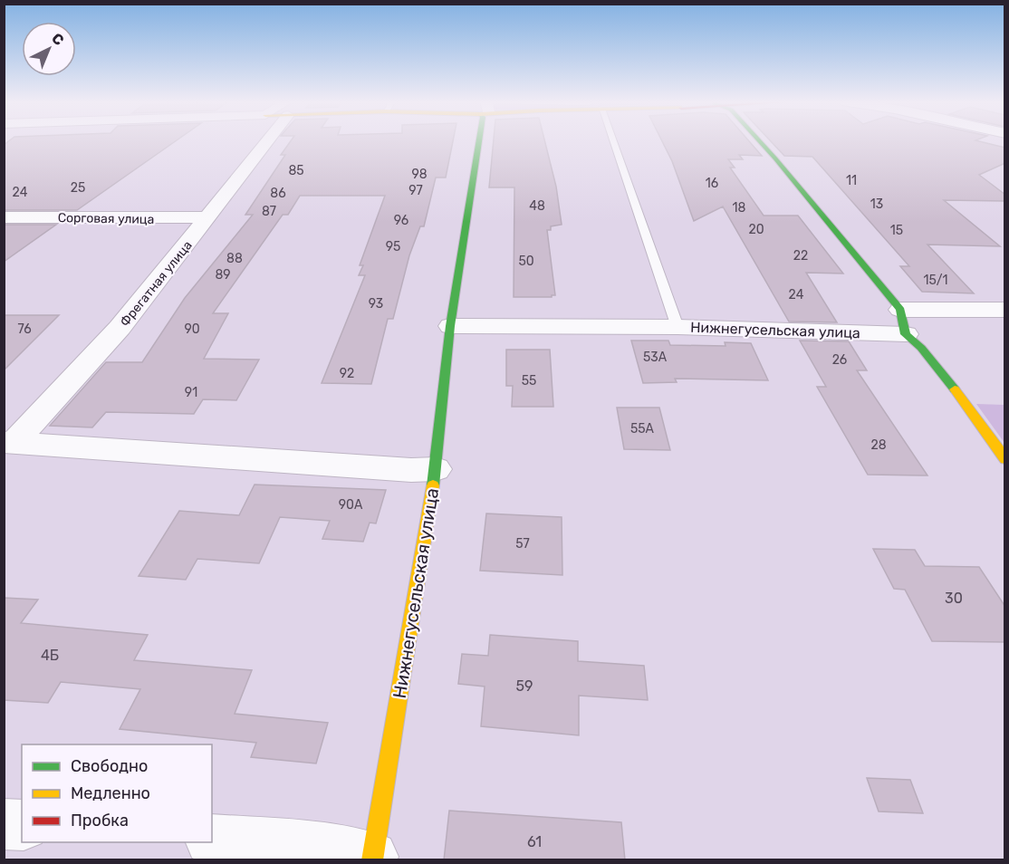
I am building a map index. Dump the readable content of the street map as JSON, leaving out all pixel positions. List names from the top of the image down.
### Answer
{
  "streets": {
    "street": ["Сорговая улица", "Фрегатная улица", "Нижнегусельская улица"]
  },
  "crossings": [
    ["Сорговая улица", "Фрегатная улица"],
    ["Фрегатная улица", "Нижнегусельская улица"]
  ],
  "house_numbers": [
    "85",
    "98",
    "11",
    "16",
    "25",
    "97",
    "24",
    "86",
    "13",
    "48",
    "18",
    "87",
    "96",
    "20",
    "15",
    "95",
    "22",
    "88",
    "50",
    "89",
    "15/1",
    "24",
    "93",
    "76",
    "90",
    "53А",
    "26",
    "92",
    "55",
    "91",
    "55А",
    "28",
    "90А",
    "57",
    "30",
    "4Б",
    "59",
    "61"
  ],
  "legend": ["Свободно", "Медленно", "Пробка"],
  "north": "top right"
}
